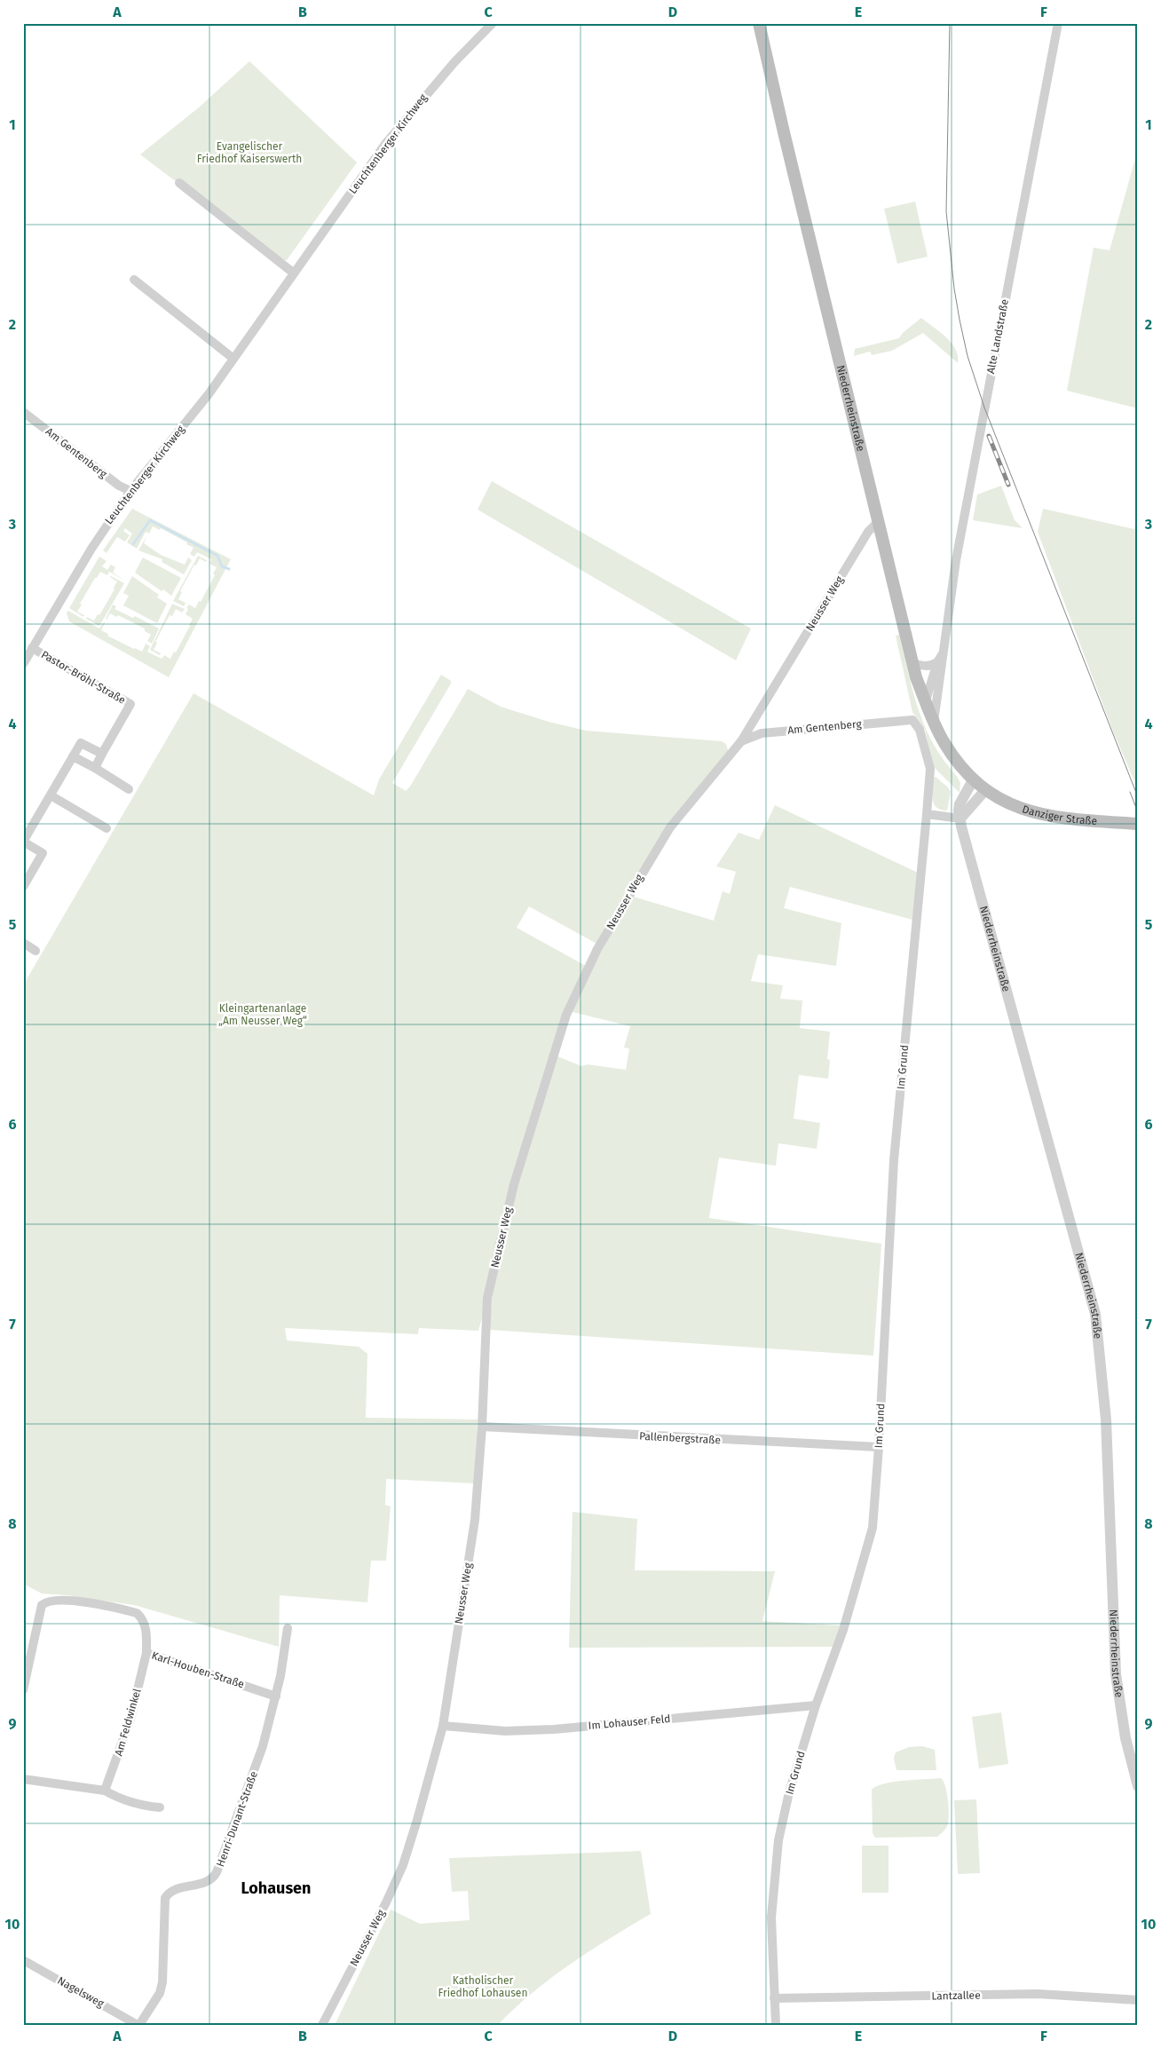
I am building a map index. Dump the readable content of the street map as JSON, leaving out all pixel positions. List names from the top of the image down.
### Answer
{
  "streets": {
    "main road": ["Niederrheinstraße", "Danziger Straße"],
    "street": [
      "Leuchtenberger Kirchweg",
      "Alte Landstraße",
      "Am Gentenberg",
      "Neusser Weg",
      "Pastor-Bröhl-Straße",
      "Im Grund",
      "Pallenbergstraße",
      "Karl-Houben-Straße",
      "Am Feldwinkel",
      "Im Lohauser Feld",
      "Henri-Dunant-Straße",
      "Nagelsweg",
      "Lantzallee"
    ]
  },
  "crossings": [
    ["Leuchtenberger Kirchweg", "Am Gentenberg"],
    ["Leuchtenberger Kirchweg", "Pastor-Bröhl-Straße"],
    ["Alte Landstraße", "Niederrheinstraße"],
    ["Niederrheinstraße", "Neusser Weg"],
    ["Niederrheinstraße", "Danziger Straße"],
    ["Am Gentenberg", "Neusser Weg"],
    ["Am Gentenberg", "Im Grund"],
    ["Neusser Weg", "Pallenbergstraße"],
    ["Neusser Weg", "Im Lohauser Feld"],
    ["Im Grund", "Pallenbergstraße"],
    ["Im Grund", "Im Lohauser Feld"],
    ["Im Grund", "Lantzallee"],
    ["Karl-Houben-Straße", "Am Feldwinkel"],
    ["Karl-Houben-Straße", "Henri-Dunant-Straße"],
    ["Henri-Dunant-Straße", "Nagelsweg"]
  ],
  "districts": ["Lohausen"],
  "parks": ["Evangelischer Friedhof Kaiserswerth", "Kleingartenanlage „Am Neusser Weg“", "Katholischer Friedhof Lohausen"],
  "grid": {
    "columns": [
      "A",
      "B",
      "C",
      "D",
      "E",
      "F"
    ],
    "rows": [
      "1",
      "2",
      "3",
      "4",
      "5",
      "6",
      "7",
      "8",
      "9",
      "10"
    ]
  }
}
